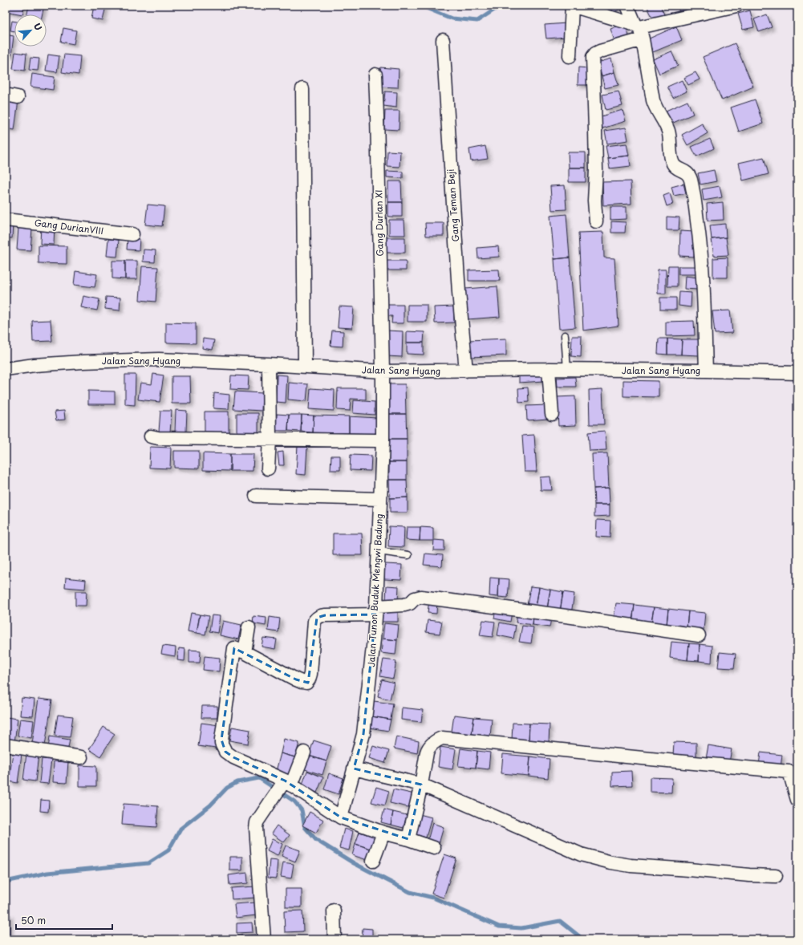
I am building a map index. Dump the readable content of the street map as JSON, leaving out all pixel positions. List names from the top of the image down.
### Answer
{
  "streets": {
    "street": [
      "Gang Teman Beji",
      "Gang DurIan XI",
      "Gang DurianVIII",
      "Jalan Sang Hyang",
      "Jalan Tunon Buduk Mengwi Badung"
    ]
  },
  "crossings": [
    ["Gang Teman Beji", "Jalan Sang Hyang"],
    ["Gang DurIan XI", "Jalan Sang Hyang"],
    ["Gang DurIan XI", "Jalan Tunon Buduk Mengwi Badung"],
    ["Jalan Sang Hyang", "Jalan Tunon Buduk Mengwi Badung"]
  ],
  "scale_bar": "50 m",
  "north": "top right"
}
